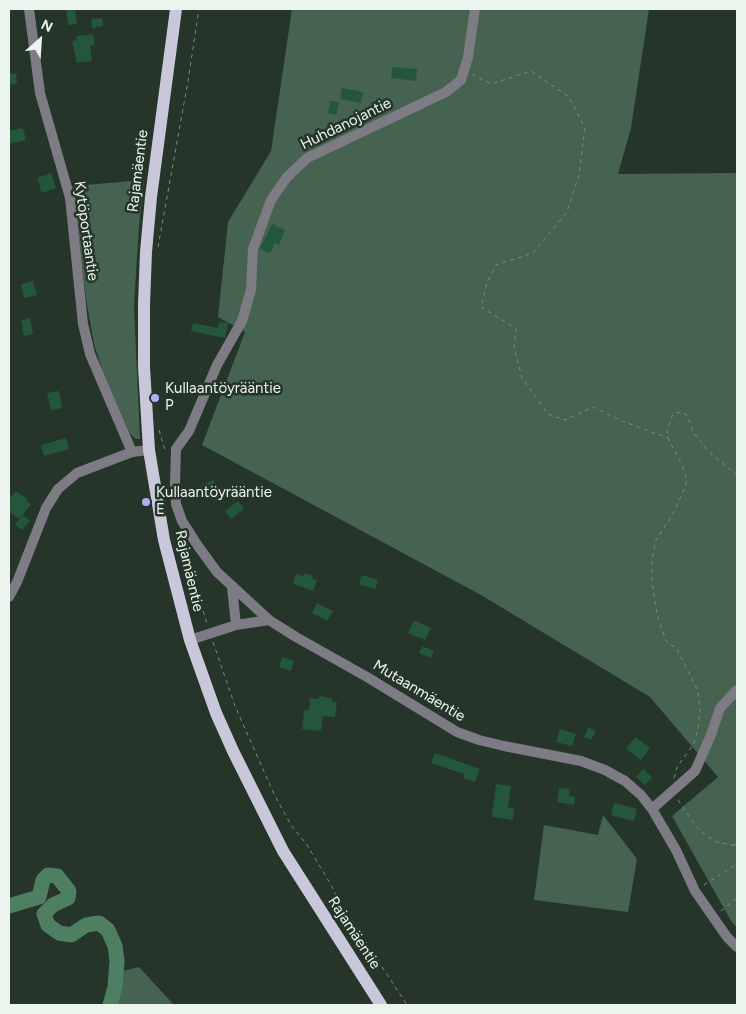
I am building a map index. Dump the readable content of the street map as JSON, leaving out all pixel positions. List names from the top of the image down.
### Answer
{
  "streets": {
    "main road": ["Rajamäentie"],
    "street": ["Huhdanojantie", "Kytöportaantie", "Mutaanmäentie"]
  },
  "crossings": [
    ["Huhdanojantie", "Mutaanmäentie"]
  ],
  "places": ["Kullaantöyrääntie P", "Kullaantöyrääntie E"],
  "north": "top right"
}
